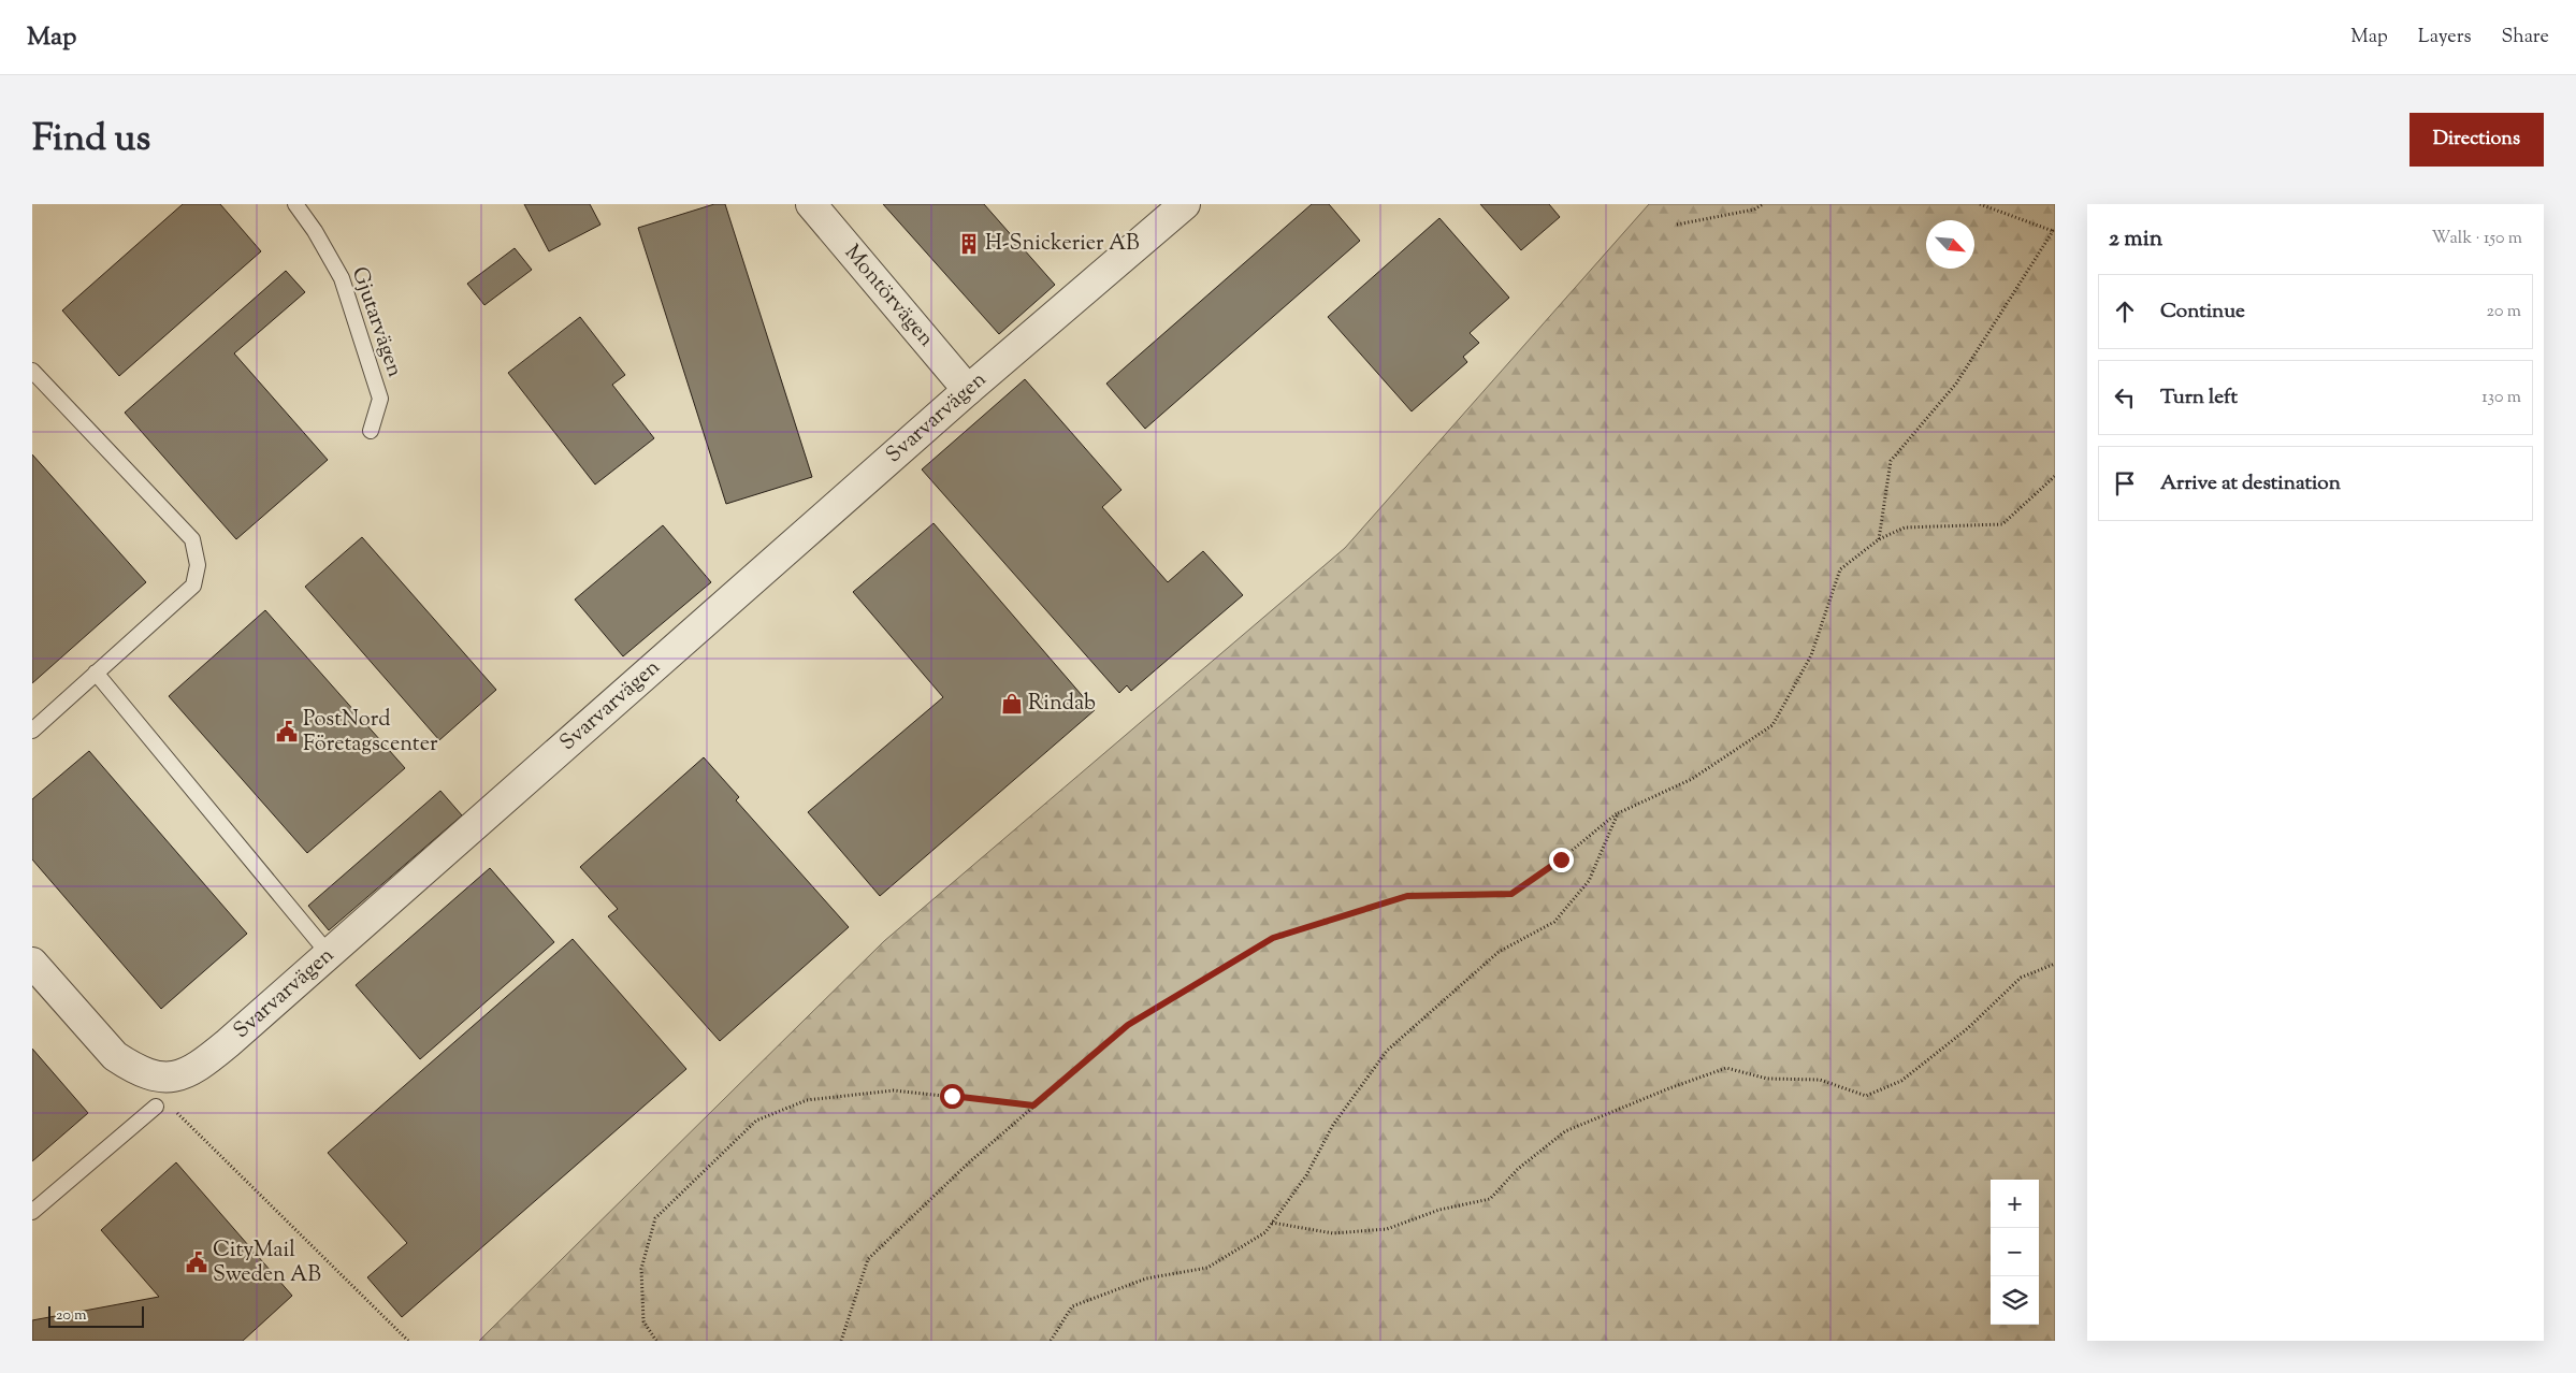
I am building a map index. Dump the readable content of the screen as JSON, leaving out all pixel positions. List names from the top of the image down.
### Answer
{
  "streets": {
    "street": ["Montörvägen", "Svarvarvägen"],
    "lane": ["Gjutarvägen"]
  },
  "crossings": [
    ["Montörvägen", "Svarvarvägen"]
  ],
  "places": {
    "building": ["H-Snickerier AB"],
    "shop": ["Rindab"],
    "public building": ["PostNord Företagscenter", "CityMail Sweden AB"]
  },
  "scale_bar": "20 m",
  "north": "bottom right",
  "page": {
    "header": "Map",
    "nav": ["Map", "Layers", "Share"],
    "title": "Find us",
    "buttons": "Directions",
    "heading": ["2 min", "Walk · 150 m"],
    "list": [
      ["Continue", "20 m"],
      ["Turn left", "130 m"],
      "Arrive at destination"
    ],
    "map_buttons": ["+", "−"],
    "scale": "20 m"
  }
}
